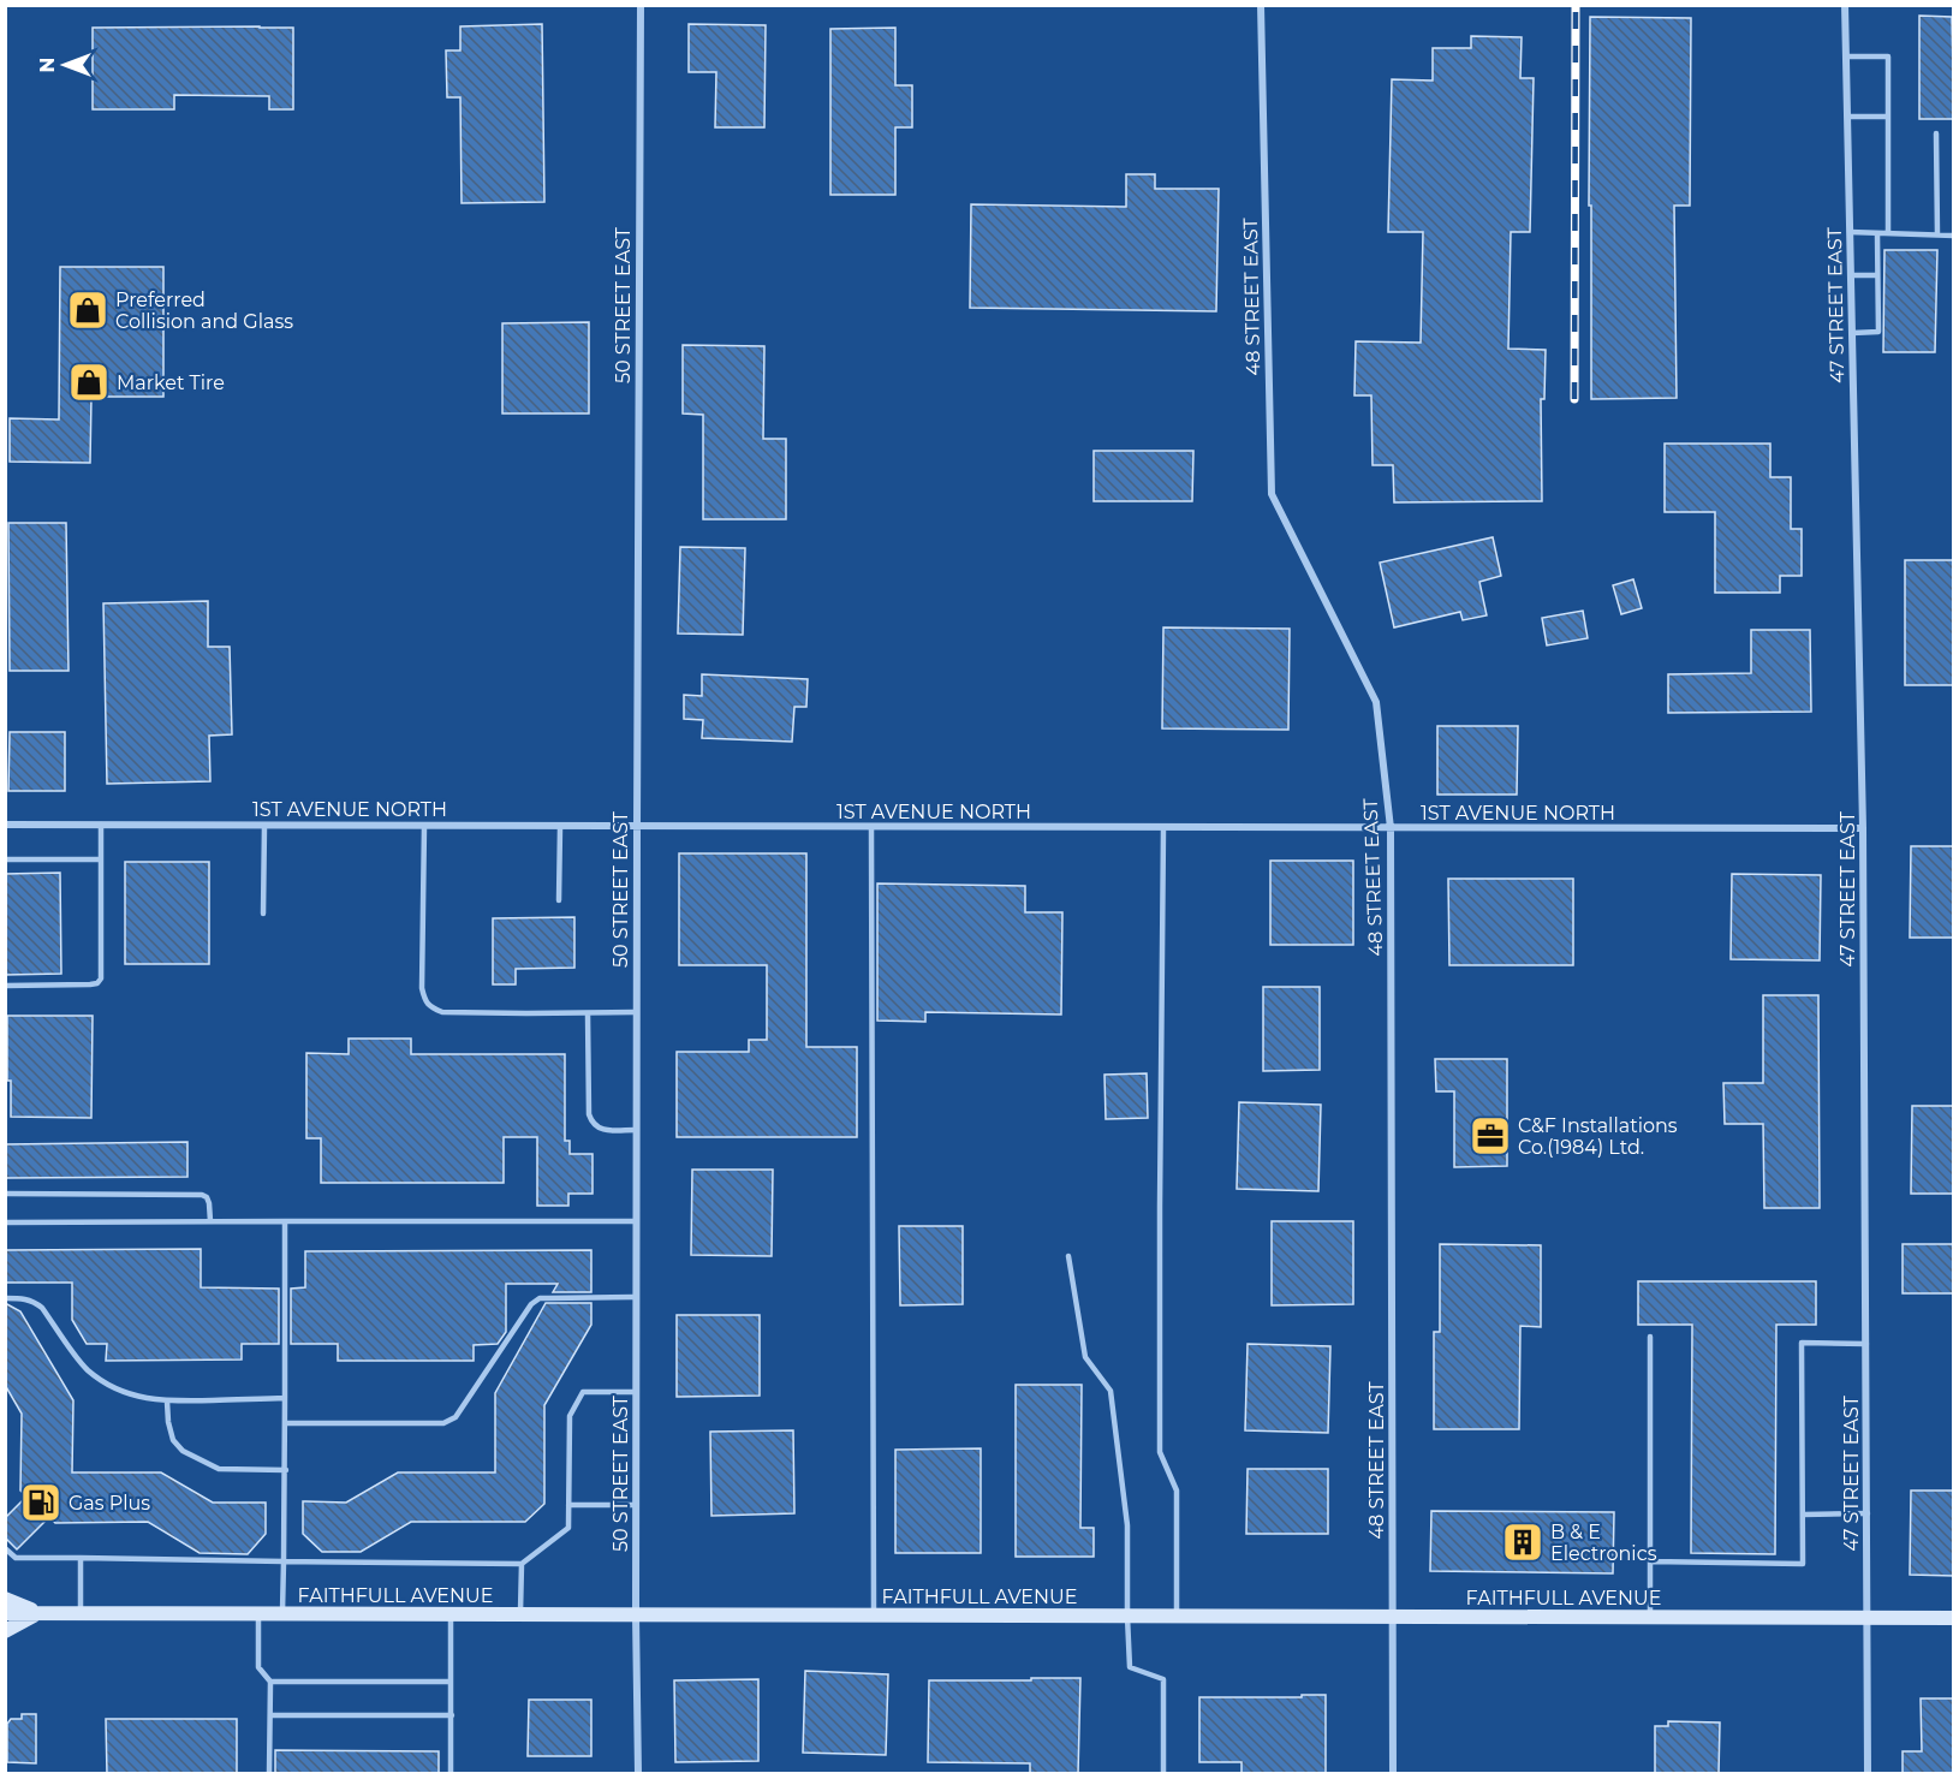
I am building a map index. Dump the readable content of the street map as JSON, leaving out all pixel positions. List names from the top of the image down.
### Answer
{
  "streets": {
    "street": [
      "48 STREET EAST",
      "50 STREET EAST",
      "47 STREET EAST",
      "1ST AVENUE NORTH",
      "FAITHFULL AVENUE"
    ]
  },
  "crossings": [
    ["48 STREET EAST", "1ST AVENUE NORTH"],
    ["48 STREET EAST", "FAITHFULL AVENUE"],
    ["50 STREET EAST", "1ST AVENUE NORTH"],
    ["50 STREET EAST", "FAITHFULL AVENUE"],
    ["47 STREET EAST", "1ST AVENUE NORTH"],
    ["47 STREET EAST", "FAITHFULL AVENUE"]
  ],
  "places": {
    "shop": ["Preferred Collision and Glass", "Market Tire"],
    "office": ["C&F Installations Co.(1984) Ltd."],
    "fuel station": ["Gas Plus"],
    "building": ["B & E Electronics"]
  },
  "north": "left"
}
